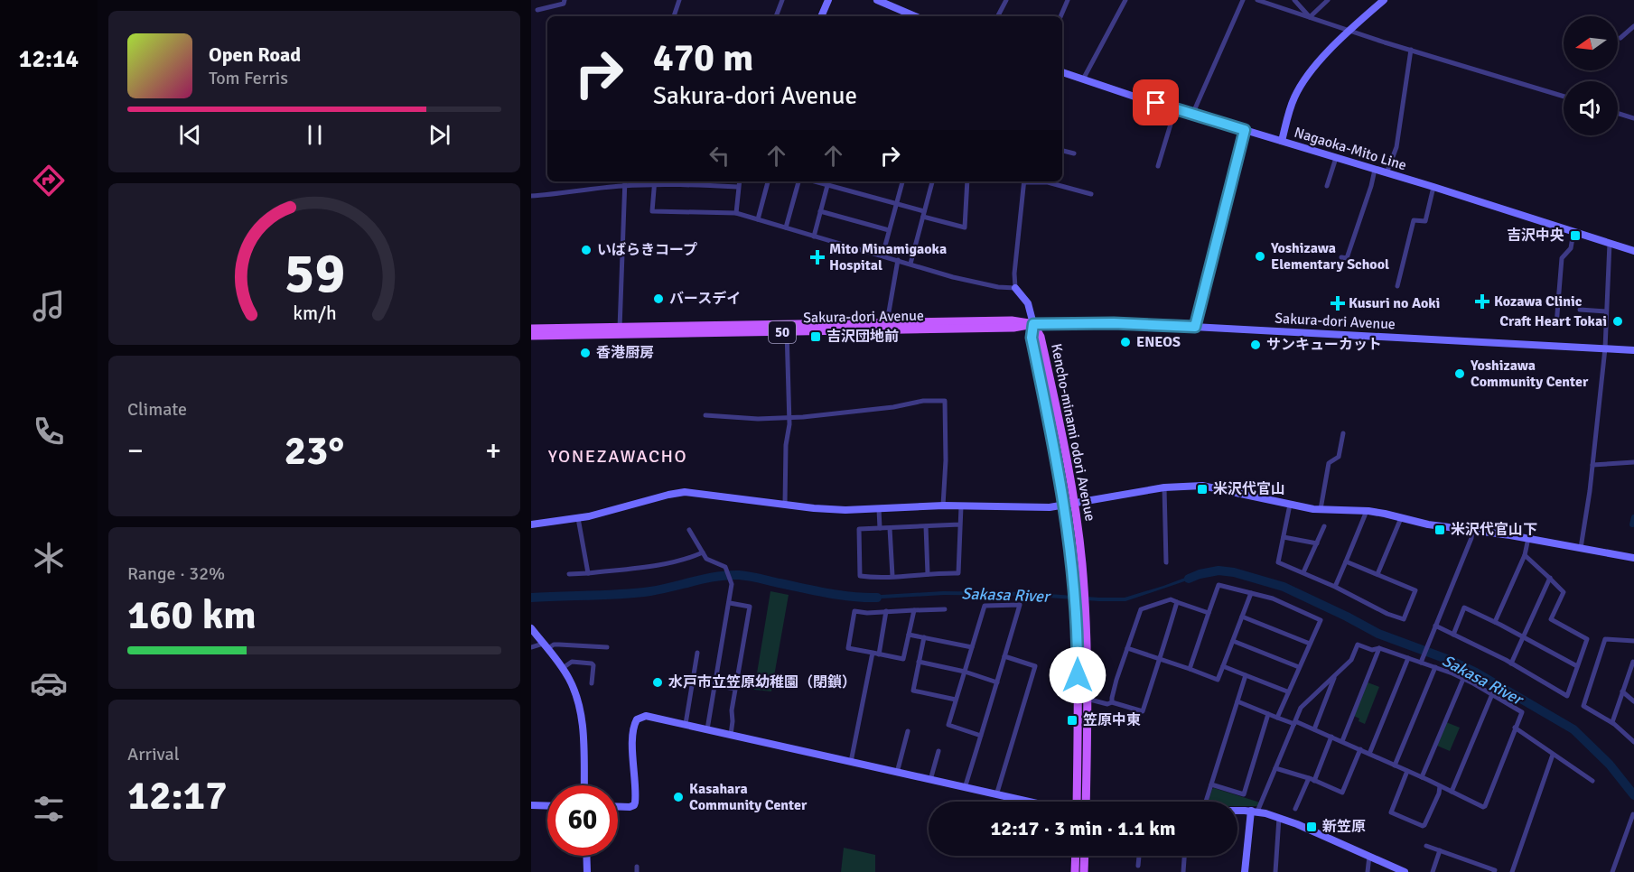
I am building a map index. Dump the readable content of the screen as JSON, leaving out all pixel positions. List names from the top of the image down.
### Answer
{
  "streets": {
    "main road": ["Sakura-dori Avenue", "50", "Kencho-minami odori Avenue"],
    "street": ["Nagaoka-Mito Line"]
  },
  "crossings": [
    ["Sakura-dori Avenue", "Kencho-minami odori Avenue"]
  ],
  "districts": ["YONEZAWACHO"],
  "water": ["Sakasa River"],
  "places": {
    "transit": [
      "吉沢中央",
      "吉沢団地前",
      "米沢代官山",
      "米沢代官山下",
      "笠原中東",
      "新笠原"
    ],
    "other": [
      "いばらきコープ",
      "Yoshizawa Elementary School",
      "バースデイ",
      "Craft Heart Tokai",
      "ENEOS",
      "サンキューカット",
      "香港厨房",
      "Yoshizawa Community Center",
      "水戸市立笠原幼稚園（閉鎖）",
      "Kasahara Community Center"
    ],
    "health": ["Mito Minamigaoka Hospital", "Kozawa Clinic", "Kusuri no Aoki"]
  },
  "north": "left",
  "page": {
    "tabs": "12:14",
    "turn": ["470 m", "Sakura-dori Avenue"],
    "song": ["Open Road", "Tom Ferris"],
    "tile": [
      "Climate",
      ["Range · 32%", "160 km"],
      ["Arrival", "12:17"]
    ],
    "heat": ["−", "23°", "+"],
    "limit": "60",
    "trip": "12:17 · 3 min · 1.1 km",
    "gauge": ["59", "km/h"]
  }
}
